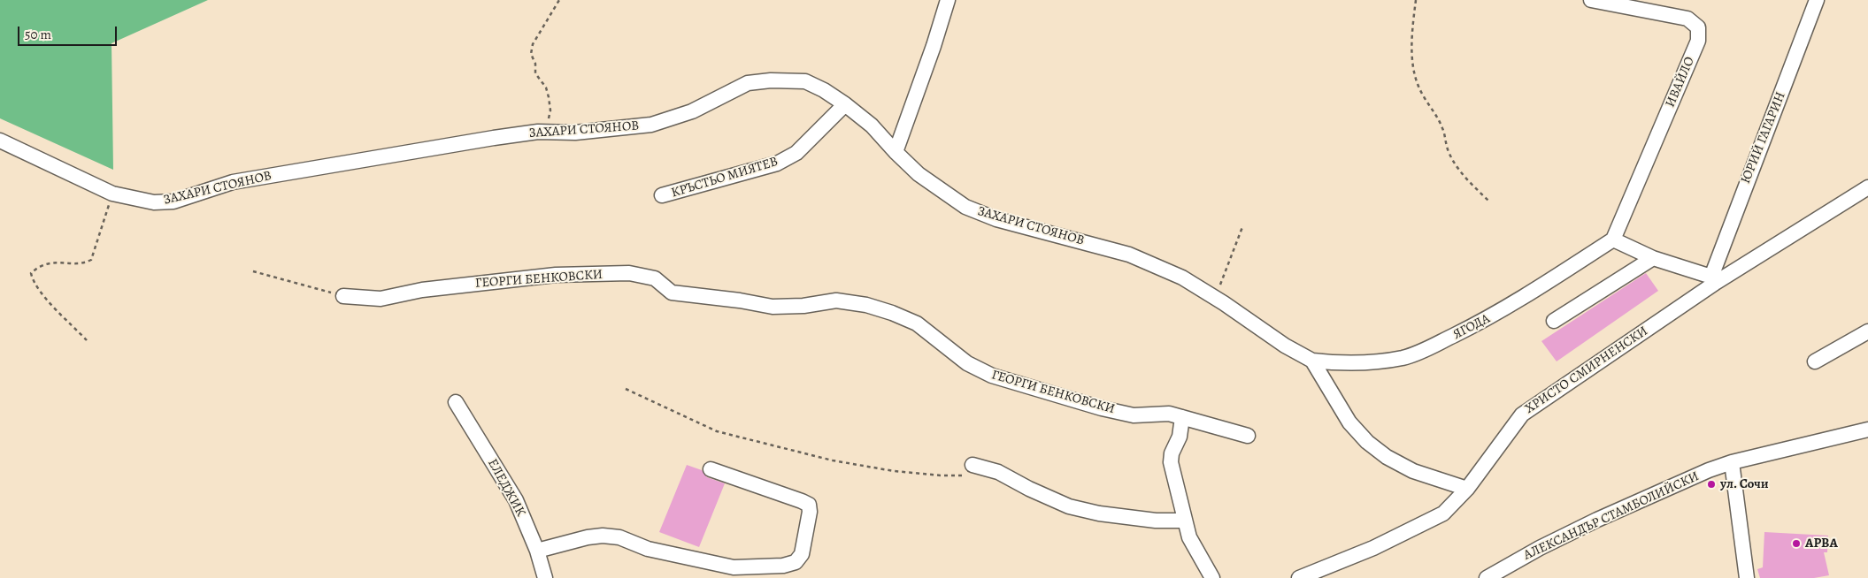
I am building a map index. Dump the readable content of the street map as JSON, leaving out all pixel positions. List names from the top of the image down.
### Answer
{
  "streets": {
    "street": [
      "ИВАЙЛО",
      "ЗАХАРИ СТОЯНОВ",
      "ЮРИЙ ГАГАРИН",
      "КРЪСТЬО МИЯТЕВ",
      "ГЕОРГИ БЕНКОВСКИ",
      "ЯГОДА",
      "ХРИСТО СМИРНЕНСКИ",
      "ЕЛЕДЖИК",
      "АЛЕКСАНДЪР СТАМБОЛИЙСКИ"
    ]
  },
  "crossings": [
    ["ИВАЙЛО", "ЯГОДА"],
    ["ЗАХАРИ СТОЯНОВ", "КРЪСТЬО МИЯТЕВ"],
    ["ЗАХАРИ СТОЯНОВ", "ЯГОДА"],
    ["ЮРИЙ ГАГАРИН", "ХРИСТО СМИРНЕНСКИ"]
  ],
  "places": ["ул. Сочи", "АРВА"],
  "scale_bar": "50 m"
}
